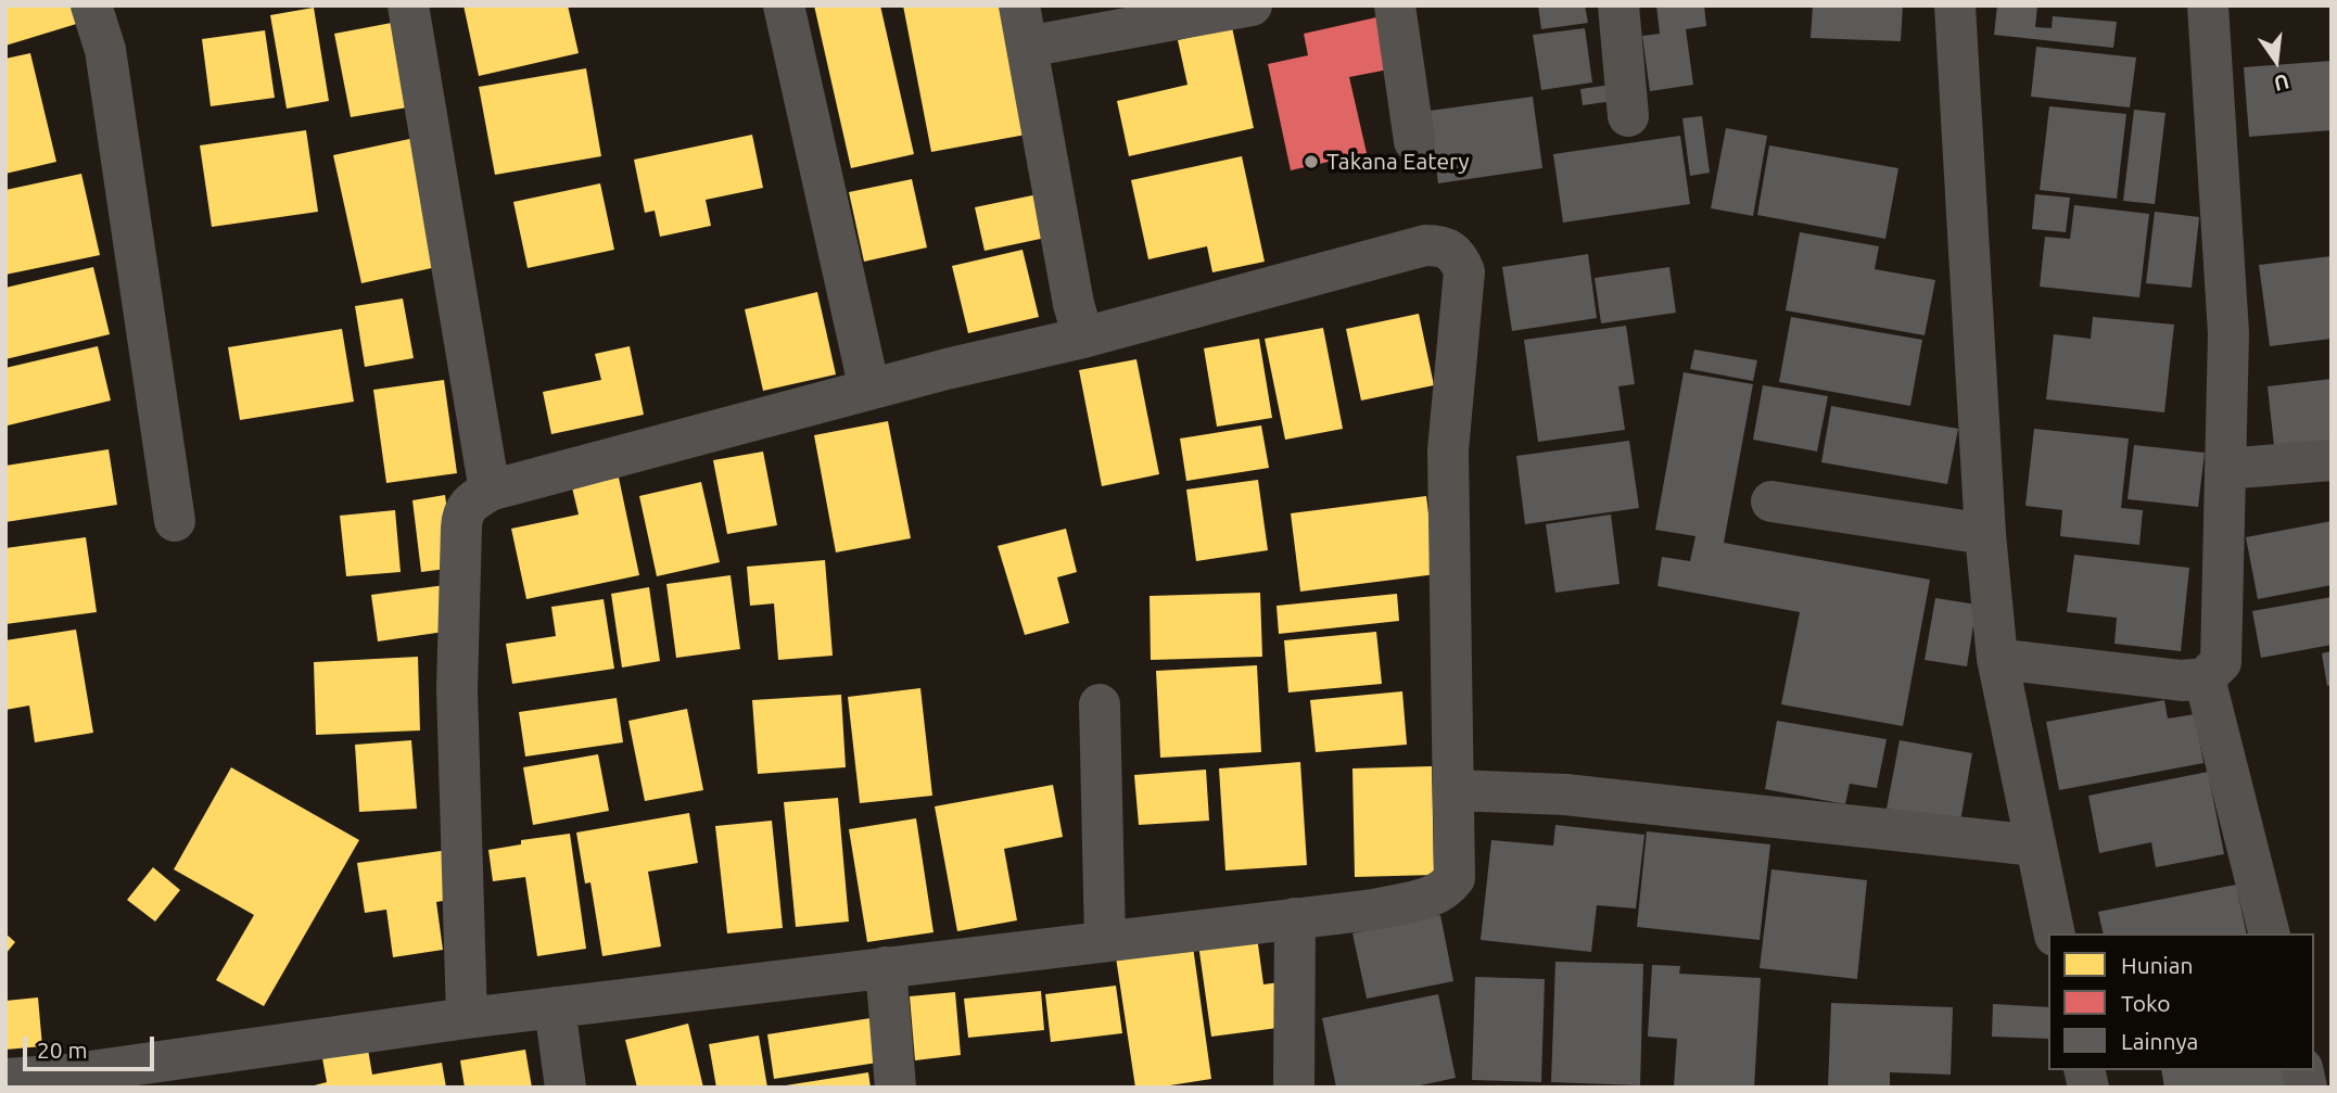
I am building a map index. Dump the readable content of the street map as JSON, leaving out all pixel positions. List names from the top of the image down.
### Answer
{
  "places": ["Takana Eatery"],
  "legend": ["Hunian", "Toko", "Lainnya"],
  "scale_bar": "20 m",
  "north": "bottom"
}
